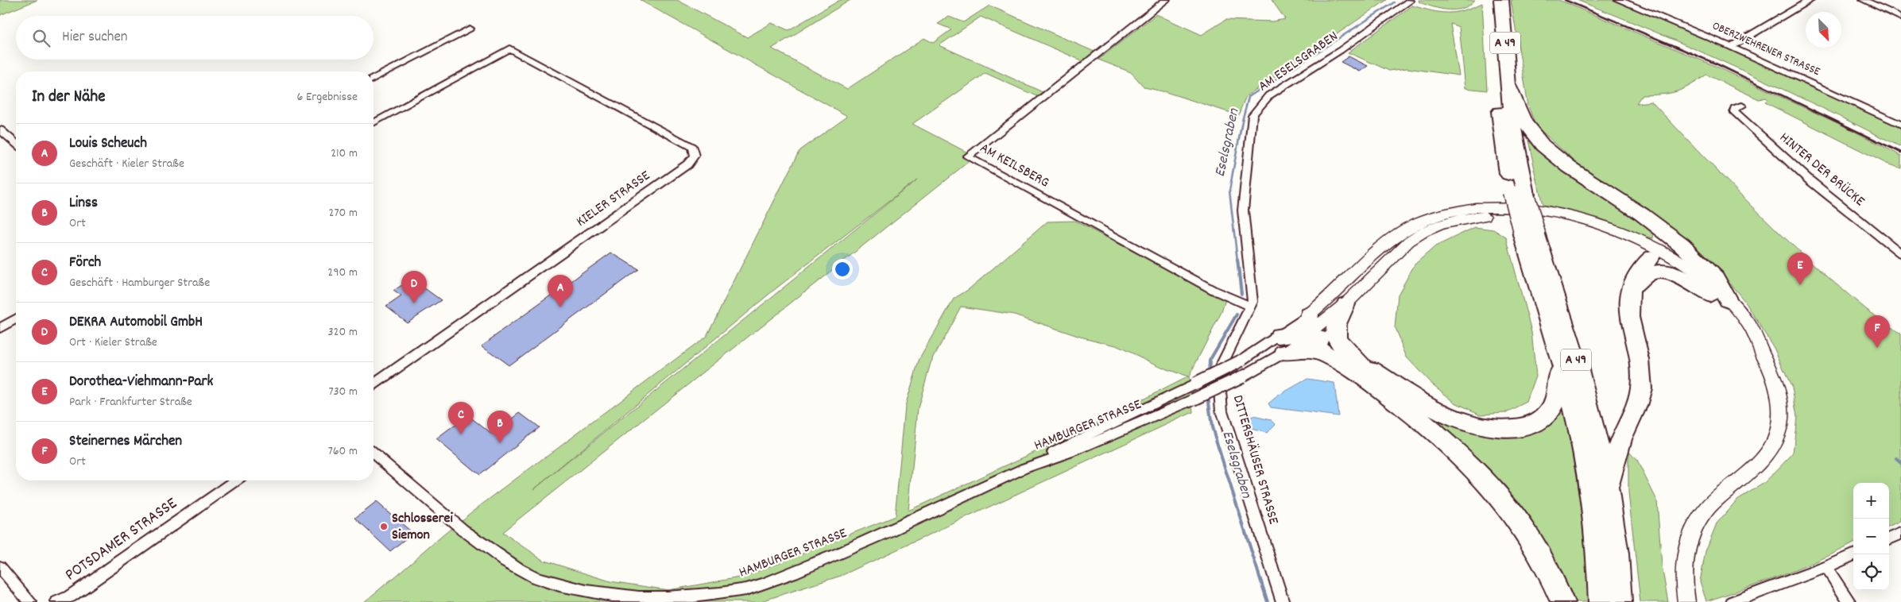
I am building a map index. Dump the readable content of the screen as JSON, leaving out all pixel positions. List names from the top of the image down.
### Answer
{
  "streets": {
    "highway": ["A 49"],
    "street": [
      "OBERZWEHRENER STRASSE",
      "AM ESELSGRABEN",
      "AM KEILSBERG",
      "HINTER DER BRÜCKE",
      "KIELER STRASSE",
      "HAMBURGER STRASSE",
      "DITTERSHÄUSER STRASSE",
      "POTSDAMER STRASSE"
    ]
  },
  "crossings": [
    ["AM ESELSGRABEN", "AM KEILSBERG"],
    ["AM ESELSGRABEN", "DITTERSHÄUSER STRASSE"],
    ["AM KEILSBERG", "DITTERSHÄUSER STRASSE"]
  ],
  "water": ["Eselsgraben"],
  "places": ["Schlosserei Siemon"],
  "north": "bottom right",
  "page": {
    "search": "Hier suchen",
    "heading": ["In der Nähe", "6 Ergebnisse"],
    "list": [
      {
        "mark": "A",
        "name": "Louis Scheuch",
        "note": "Geschäft · Kieler Straße",
        "value": "210 m"
      },
      {
        "mark": "B",
        "name": "Linss",
        "note": "Ort",
        "value": "270 m"
      },
      {
        "mark": "C",
        "name": "Förch",
        "note": "Geschäft · Hamburger Straße",
        "value": "290 m"
      },
      {
        "mark": "D",
        "name": "DEKRA Automobil GmbH",
        "note": "Ort · Kieler Straße",
        "value": "320 m"
      },
      {
        "mark": "E",
        "name": "Dorothea-Viehmann-Park",
        "note": "Park · Frankfurter Straße",
        "value": "730 m"
      },
      {
        "mark": "F",
        "name": "Steinernes Märchen",
        "note": "Ort",
        "value": "760 m"
      }
    ],
    "pins": [
      "E",
      "D",
      "A",
      "F",
      "C",
      "B"
    ],
    "map_buttons": ["+", "−"]
  }
}
